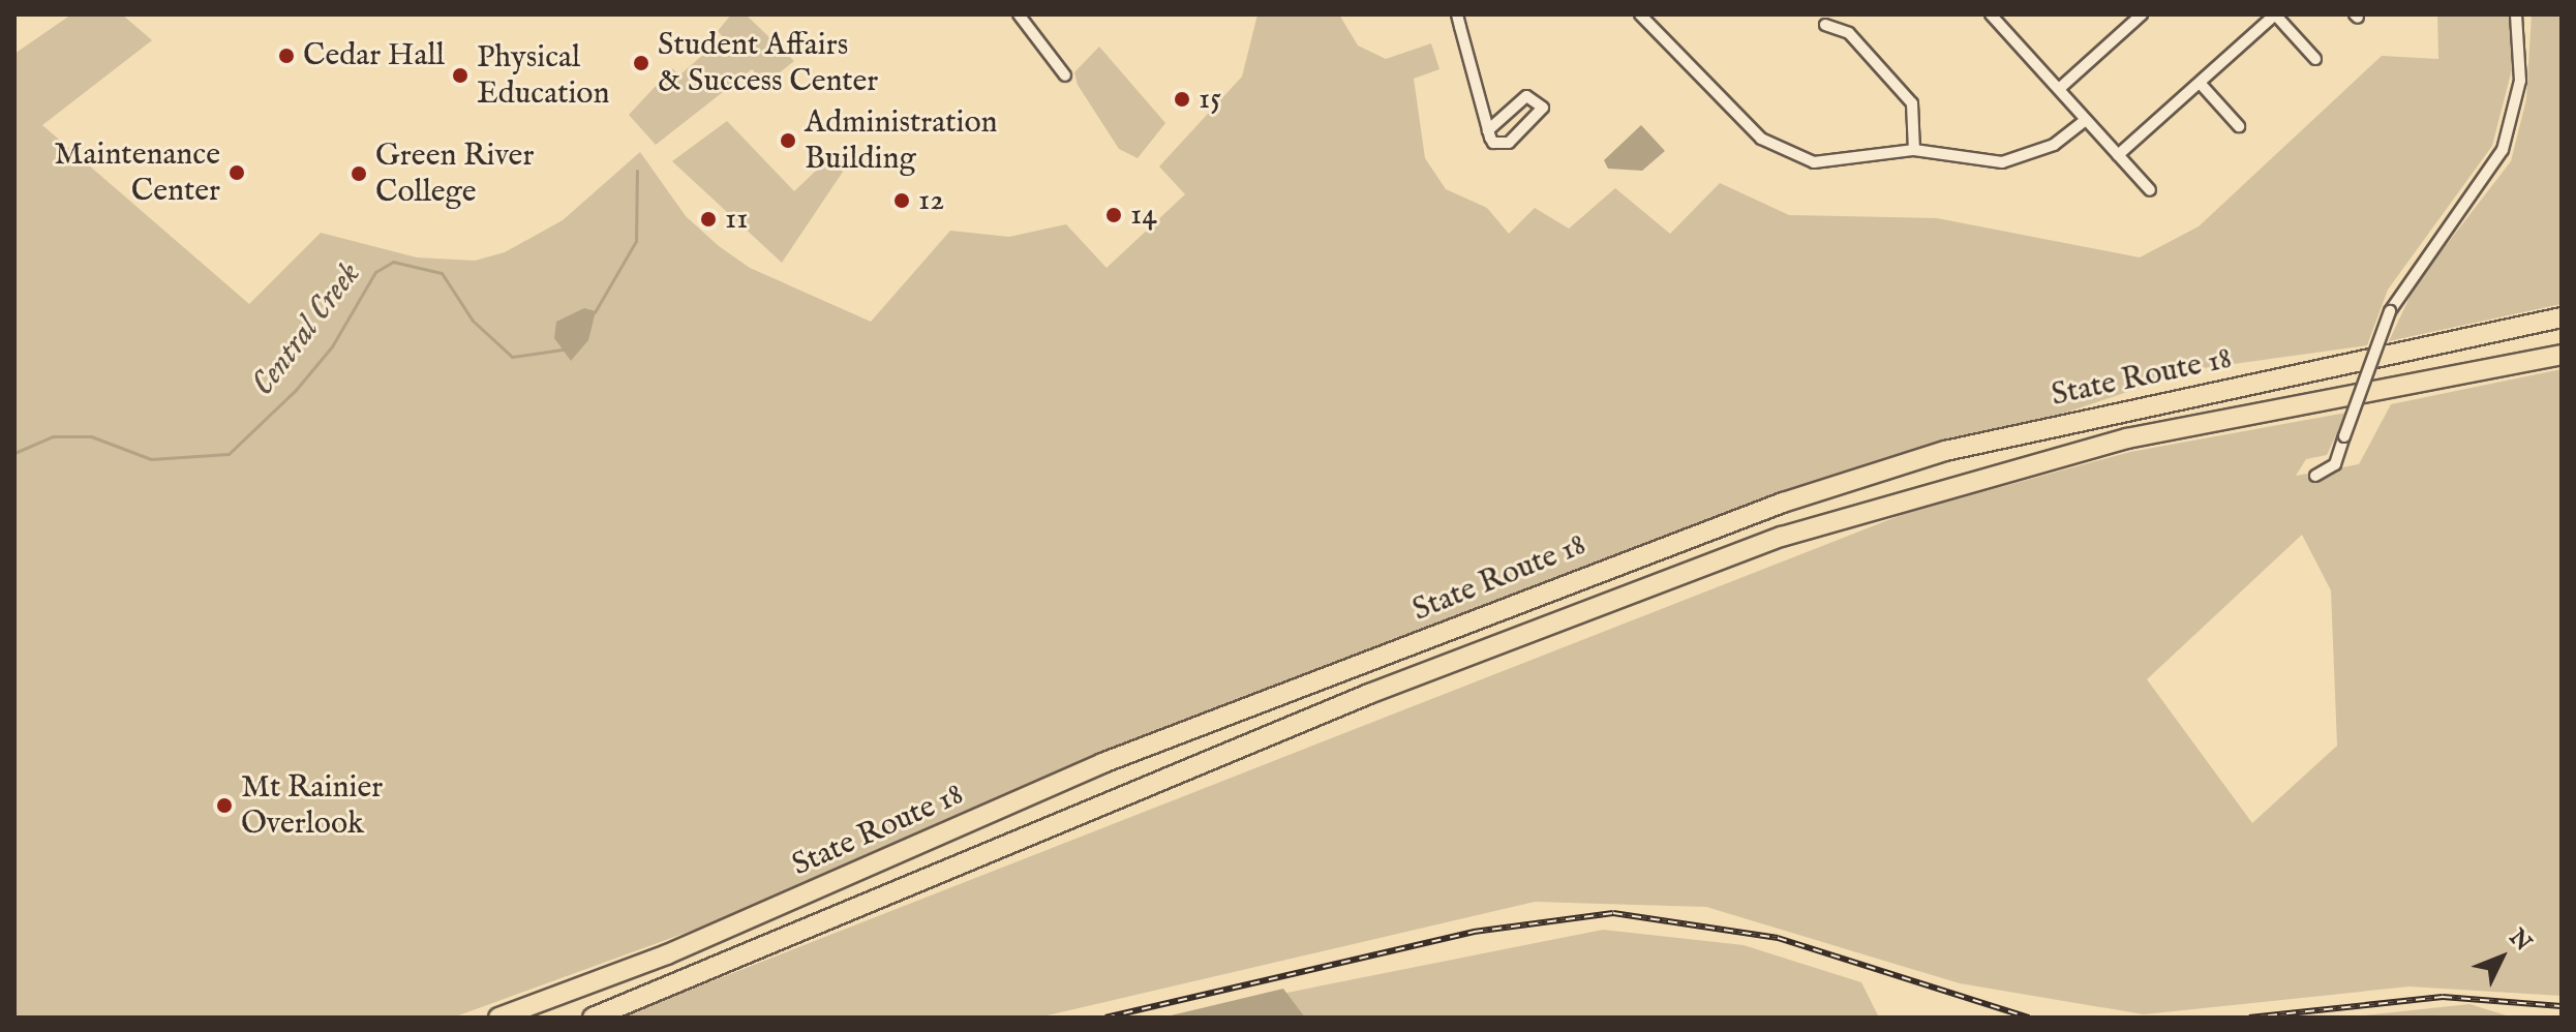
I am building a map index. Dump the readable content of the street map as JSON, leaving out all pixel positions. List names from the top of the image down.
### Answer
{
  "streets": {
    "highway": ["State Route 18"]
  },
  "water": ["Central Creek"],
  "places": [
    "Cedar Hall",
    "Student Affairs & Success Center",
    "Physical Education",
    "15",
    "Administration Building",
    "Maintenance Center",
    "Green River College",
    "12",
    "14",
    "11",
    "Mt Rainier Overlook"
  ],
  "north": "top right"
}
